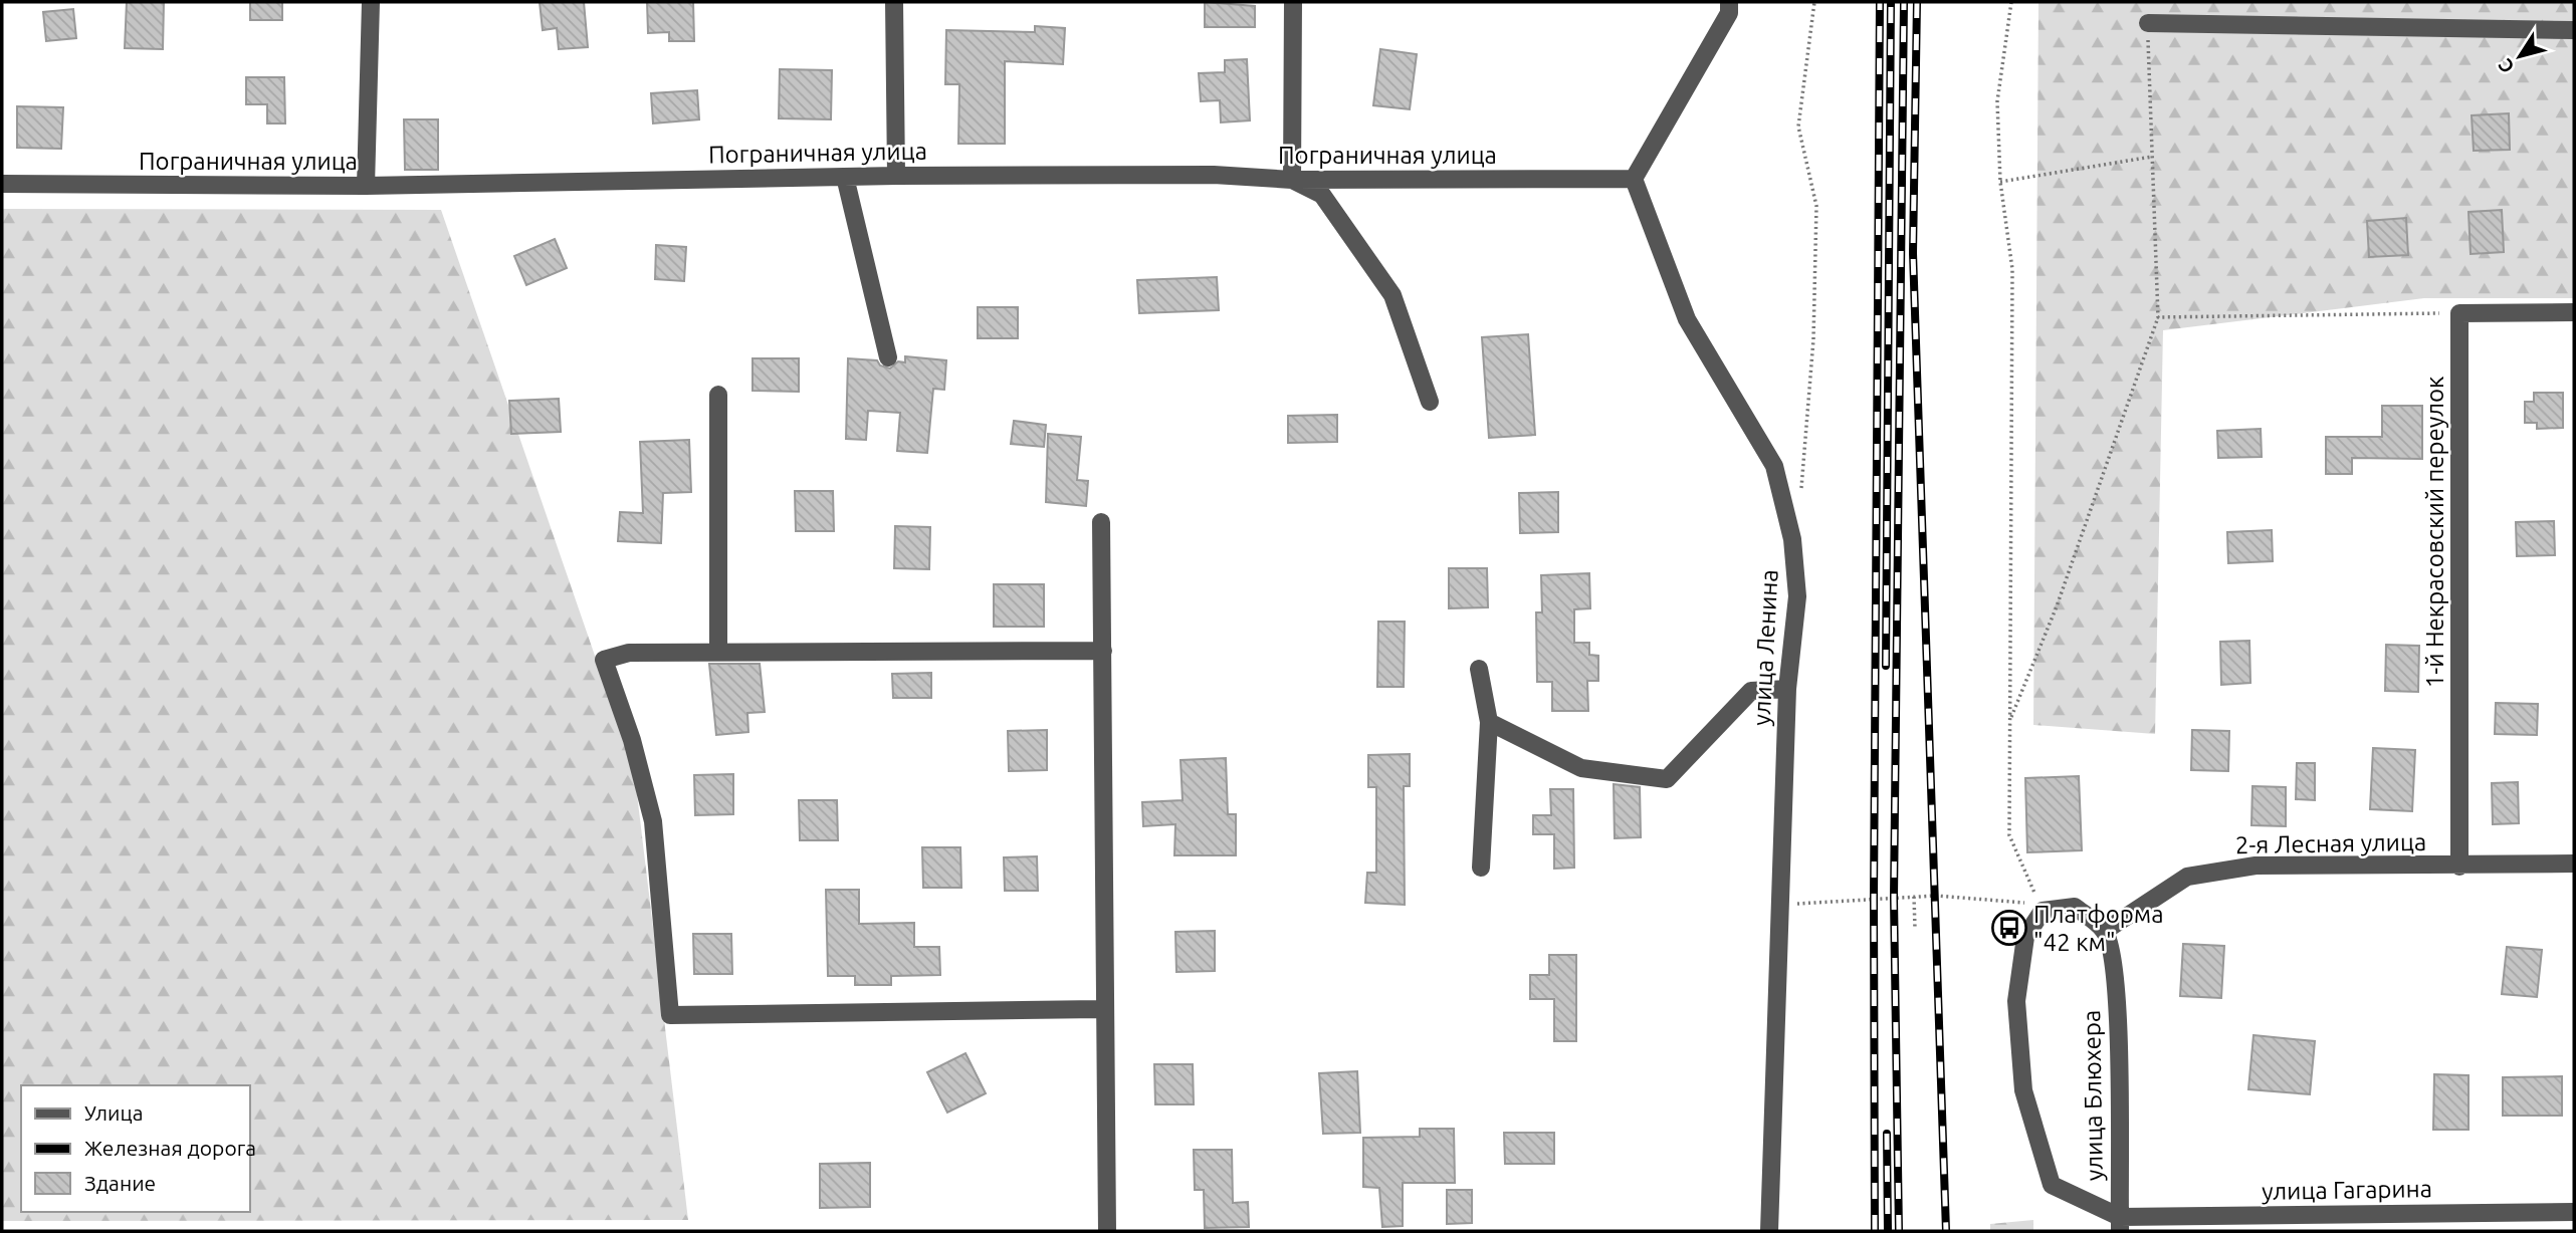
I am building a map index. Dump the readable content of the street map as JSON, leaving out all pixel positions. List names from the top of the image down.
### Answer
{
  "streets": {
    "street": [
      "Пограничная улица",
      "1-й Некрасовский переулок",
      "улица Ленина",
      "2-я Лесная улица",
      "улица Блюхера",
      "улица Гагарина"
    ]
  },
  "crossings": [
    ["Пограничная улица", "улица Ленина"],
    ["1-й Некрасовский переулок", "2-я Лесная улица"],
    ["2-я Лесная улица", "улица Блюхера"],
    ["улица Блюхера", "улица Гагарина"]
  ],
  "places": {
    "bus stop": ["Платформа \"42 км\""]
  },
  "legend": ["Улица", "Железная дорога", "Здание"],
  "north": "bottom left"
}
